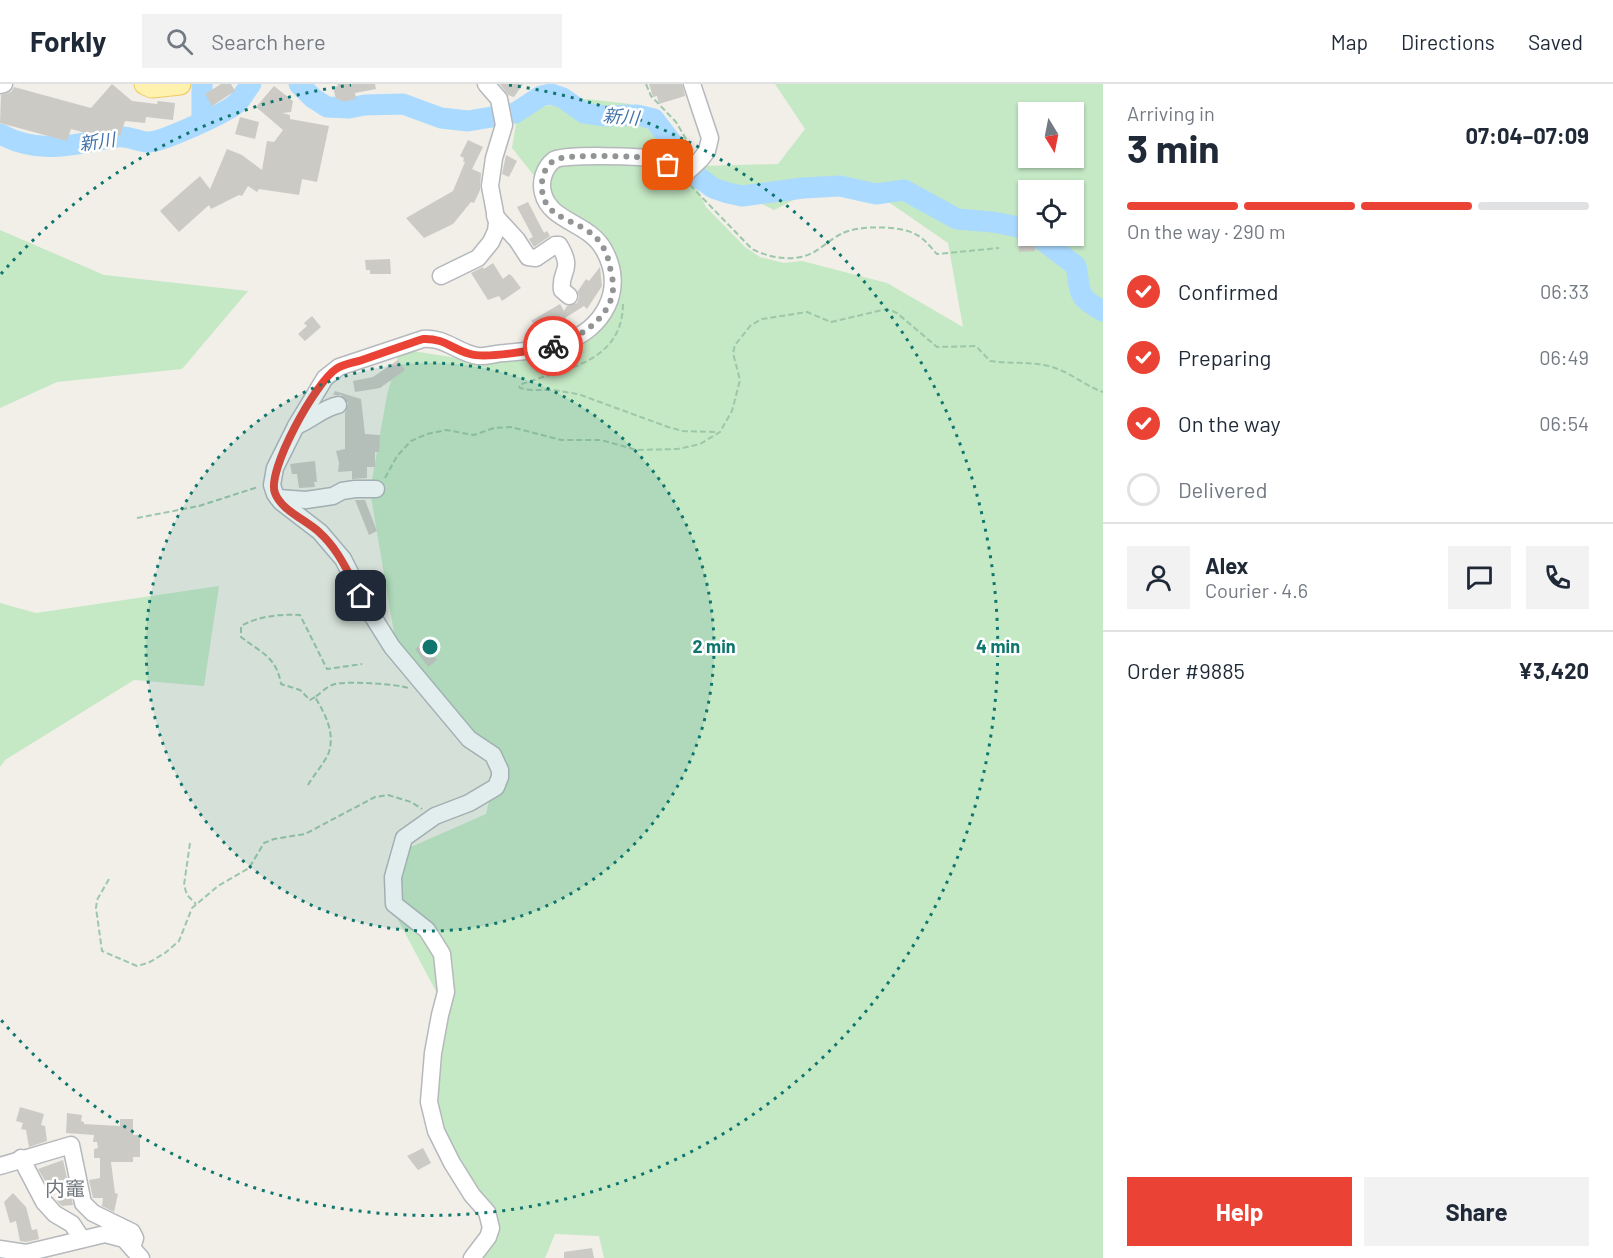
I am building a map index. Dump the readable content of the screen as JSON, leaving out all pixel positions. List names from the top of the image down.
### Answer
{
  "districts": ["内竈"],
  "water": ["新川"],
  "north": "bottom",
  "page": {
    "header": "Forkly",
    "search": "Search here",
    "nav": ["Map", "Directions", "Saved"],
    "heading": ["3 min", "Arriving in", "07:04–07:09"],
    "panel": [
      "Alex",
      "Courier · 4.6",
      "Order #9885",
      "¥3,420"
    ],
    "bar": "On the way · 290 m",
    "list": [
      ["Confirmed", "06:33"],
      ["Preparing", "06:49"],
      ["On the way", "06:54"],
      "Delivered"
    ],
    "buttons": ["Help", "Share"]
  },
  "rings": ["2 min", "4 min"]
}
